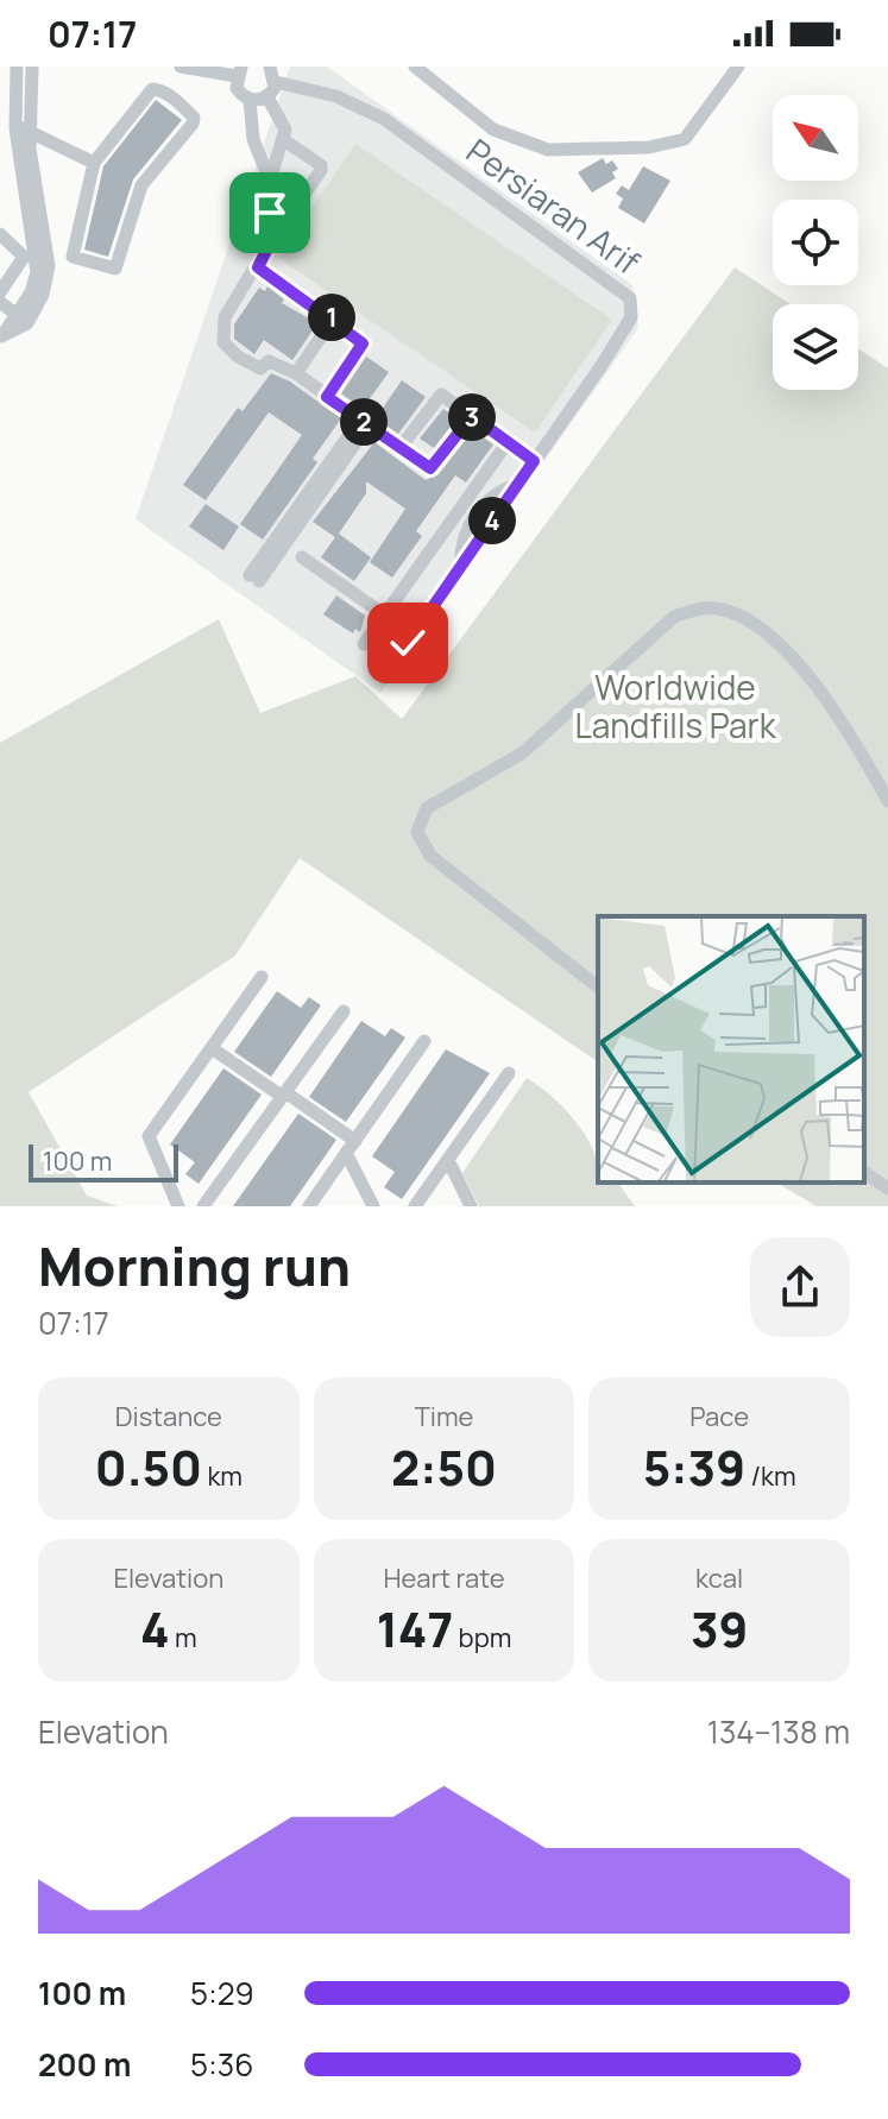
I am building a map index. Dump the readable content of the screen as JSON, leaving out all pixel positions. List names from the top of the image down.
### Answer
{
  "streets": {
    "street": ["Persiaran Arif"]
  },
  "parks": ["Worldwide Landfills Park"],
  "scale_bar": "100 m",
  "north": "top left",
  "page": {
    "status": "07:17",
    "pins": [
      "1",
      "3",
      "2",
      "4"
    ],
    "scale": "100 m",
    "heading": ["Morning run", "07:17"],
    "stats": [
      ["Distance", "0.50 km"],
      ["Time", "2:50"],
      ["Pace", "5:39 /km"],
      ["Elevation", "4 m"],
      ["Heart rate", "147 bpm"],
      ["kcal", "39"]
    ],
    "chart": ["Elevation", "134–138 m"],
    "list": [
      {
        "name": "100 m",
        "note": "5:29"
      },
      {
        "name": "200 m",
        "note": "5:36"
      }
    ]
  }
}
